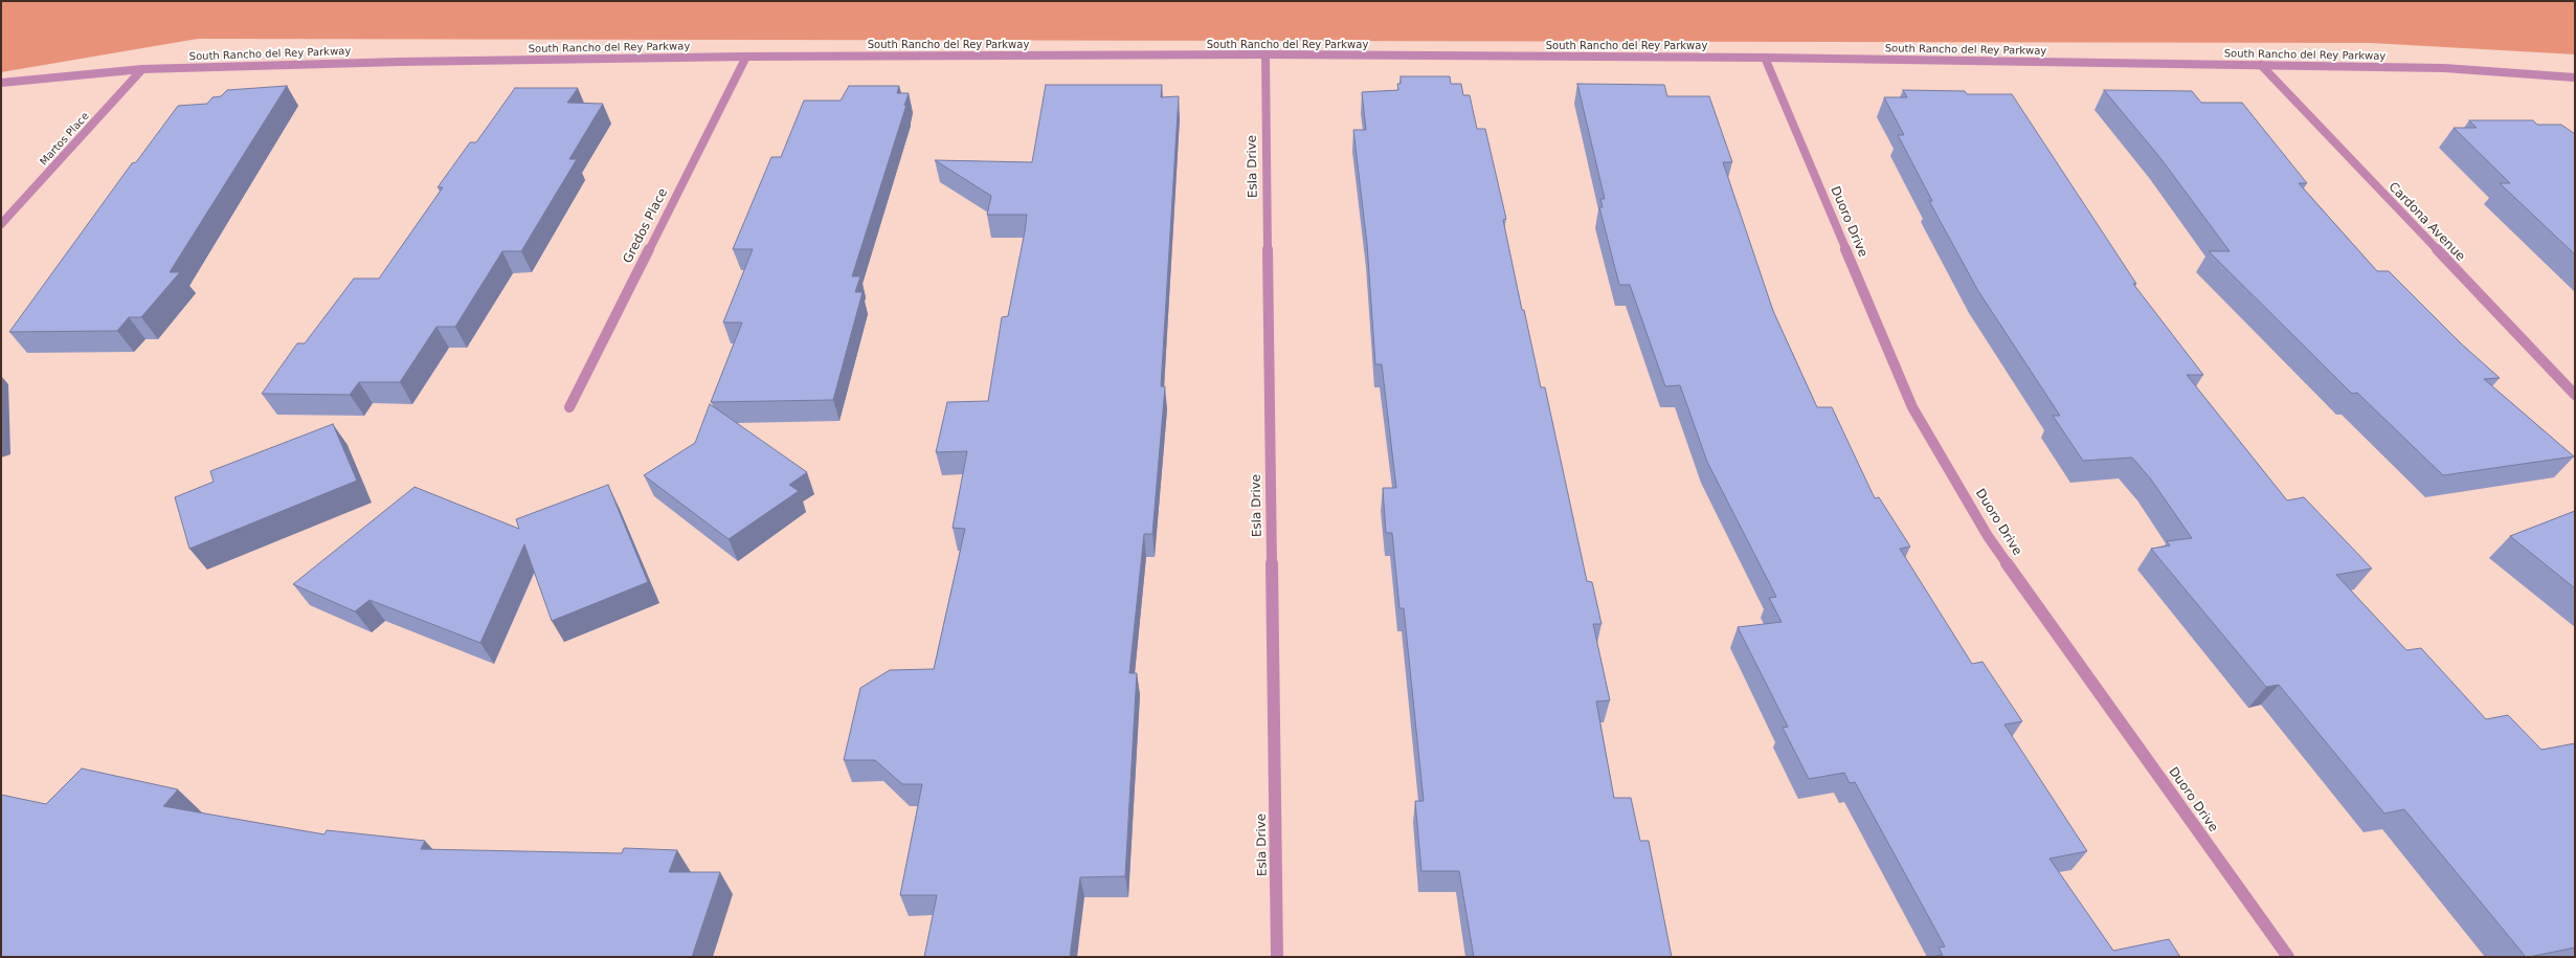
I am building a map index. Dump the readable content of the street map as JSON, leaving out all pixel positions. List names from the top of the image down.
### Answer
{
  "streets": {
    "street": [
      "South Rancho del Rey Parkway",
      "Martos Place",
      "Esla Drive",
      "Duoro Drive",
      "Cardona Avenue",
      "Gredos Place"
    ]
  },
  "crossings": [
    ["South Rancho del Rey Parkway", "Martos Place"],
    ["South Rancho del Rey Parkway", "Esla Drive"],
    ["South Rancho del Rey Parkway", "Duoro Drive"],
    ["South Rancho del Rey Parkway", "Cardona Avenue"],
    ["South Rancho del Rey Parkway", "Gredos Place"]
  ]
}
